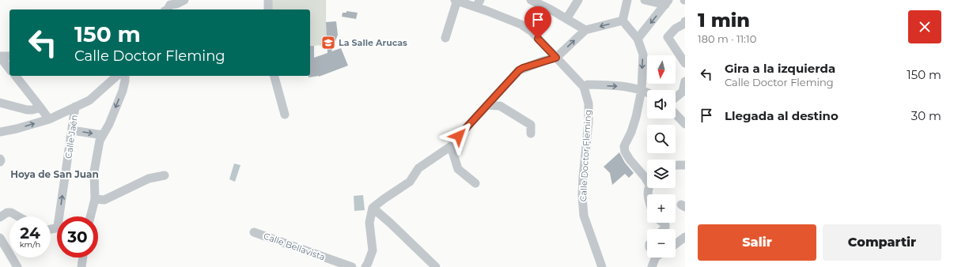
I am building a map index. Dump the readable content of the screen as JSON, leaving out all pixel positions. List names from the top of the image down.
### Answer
{
  "streets": {
    "street": ["Calle Jaén", "Calle Doctor Fleming", "Calle Bellavista"]
  },
  "districts": ["Hoya de San Juan"],
  "places": {
    "school or university": ["La Salle Arucas"]
  },
  "north": "bottom",
  "page": {
    "heading": ["1 min", "180 m · 11:10"],
    "turn": ["150 m", "Calle Doctor Fleming"],
    "list": [
      {
        "name": "Gira a la izquierda",
        "note": "Calle Doctor Fleming",
        "value": "150 m"
      },
      {
        "name": "Llegada al destino",
        "value": "30 m"
      }
    ],
    "map_buttons": ["+", "−"],
    "speed": "24 km/h",
    "limit": "30",
    "buttons": ["Salir", "Compartir"]
  }
}
